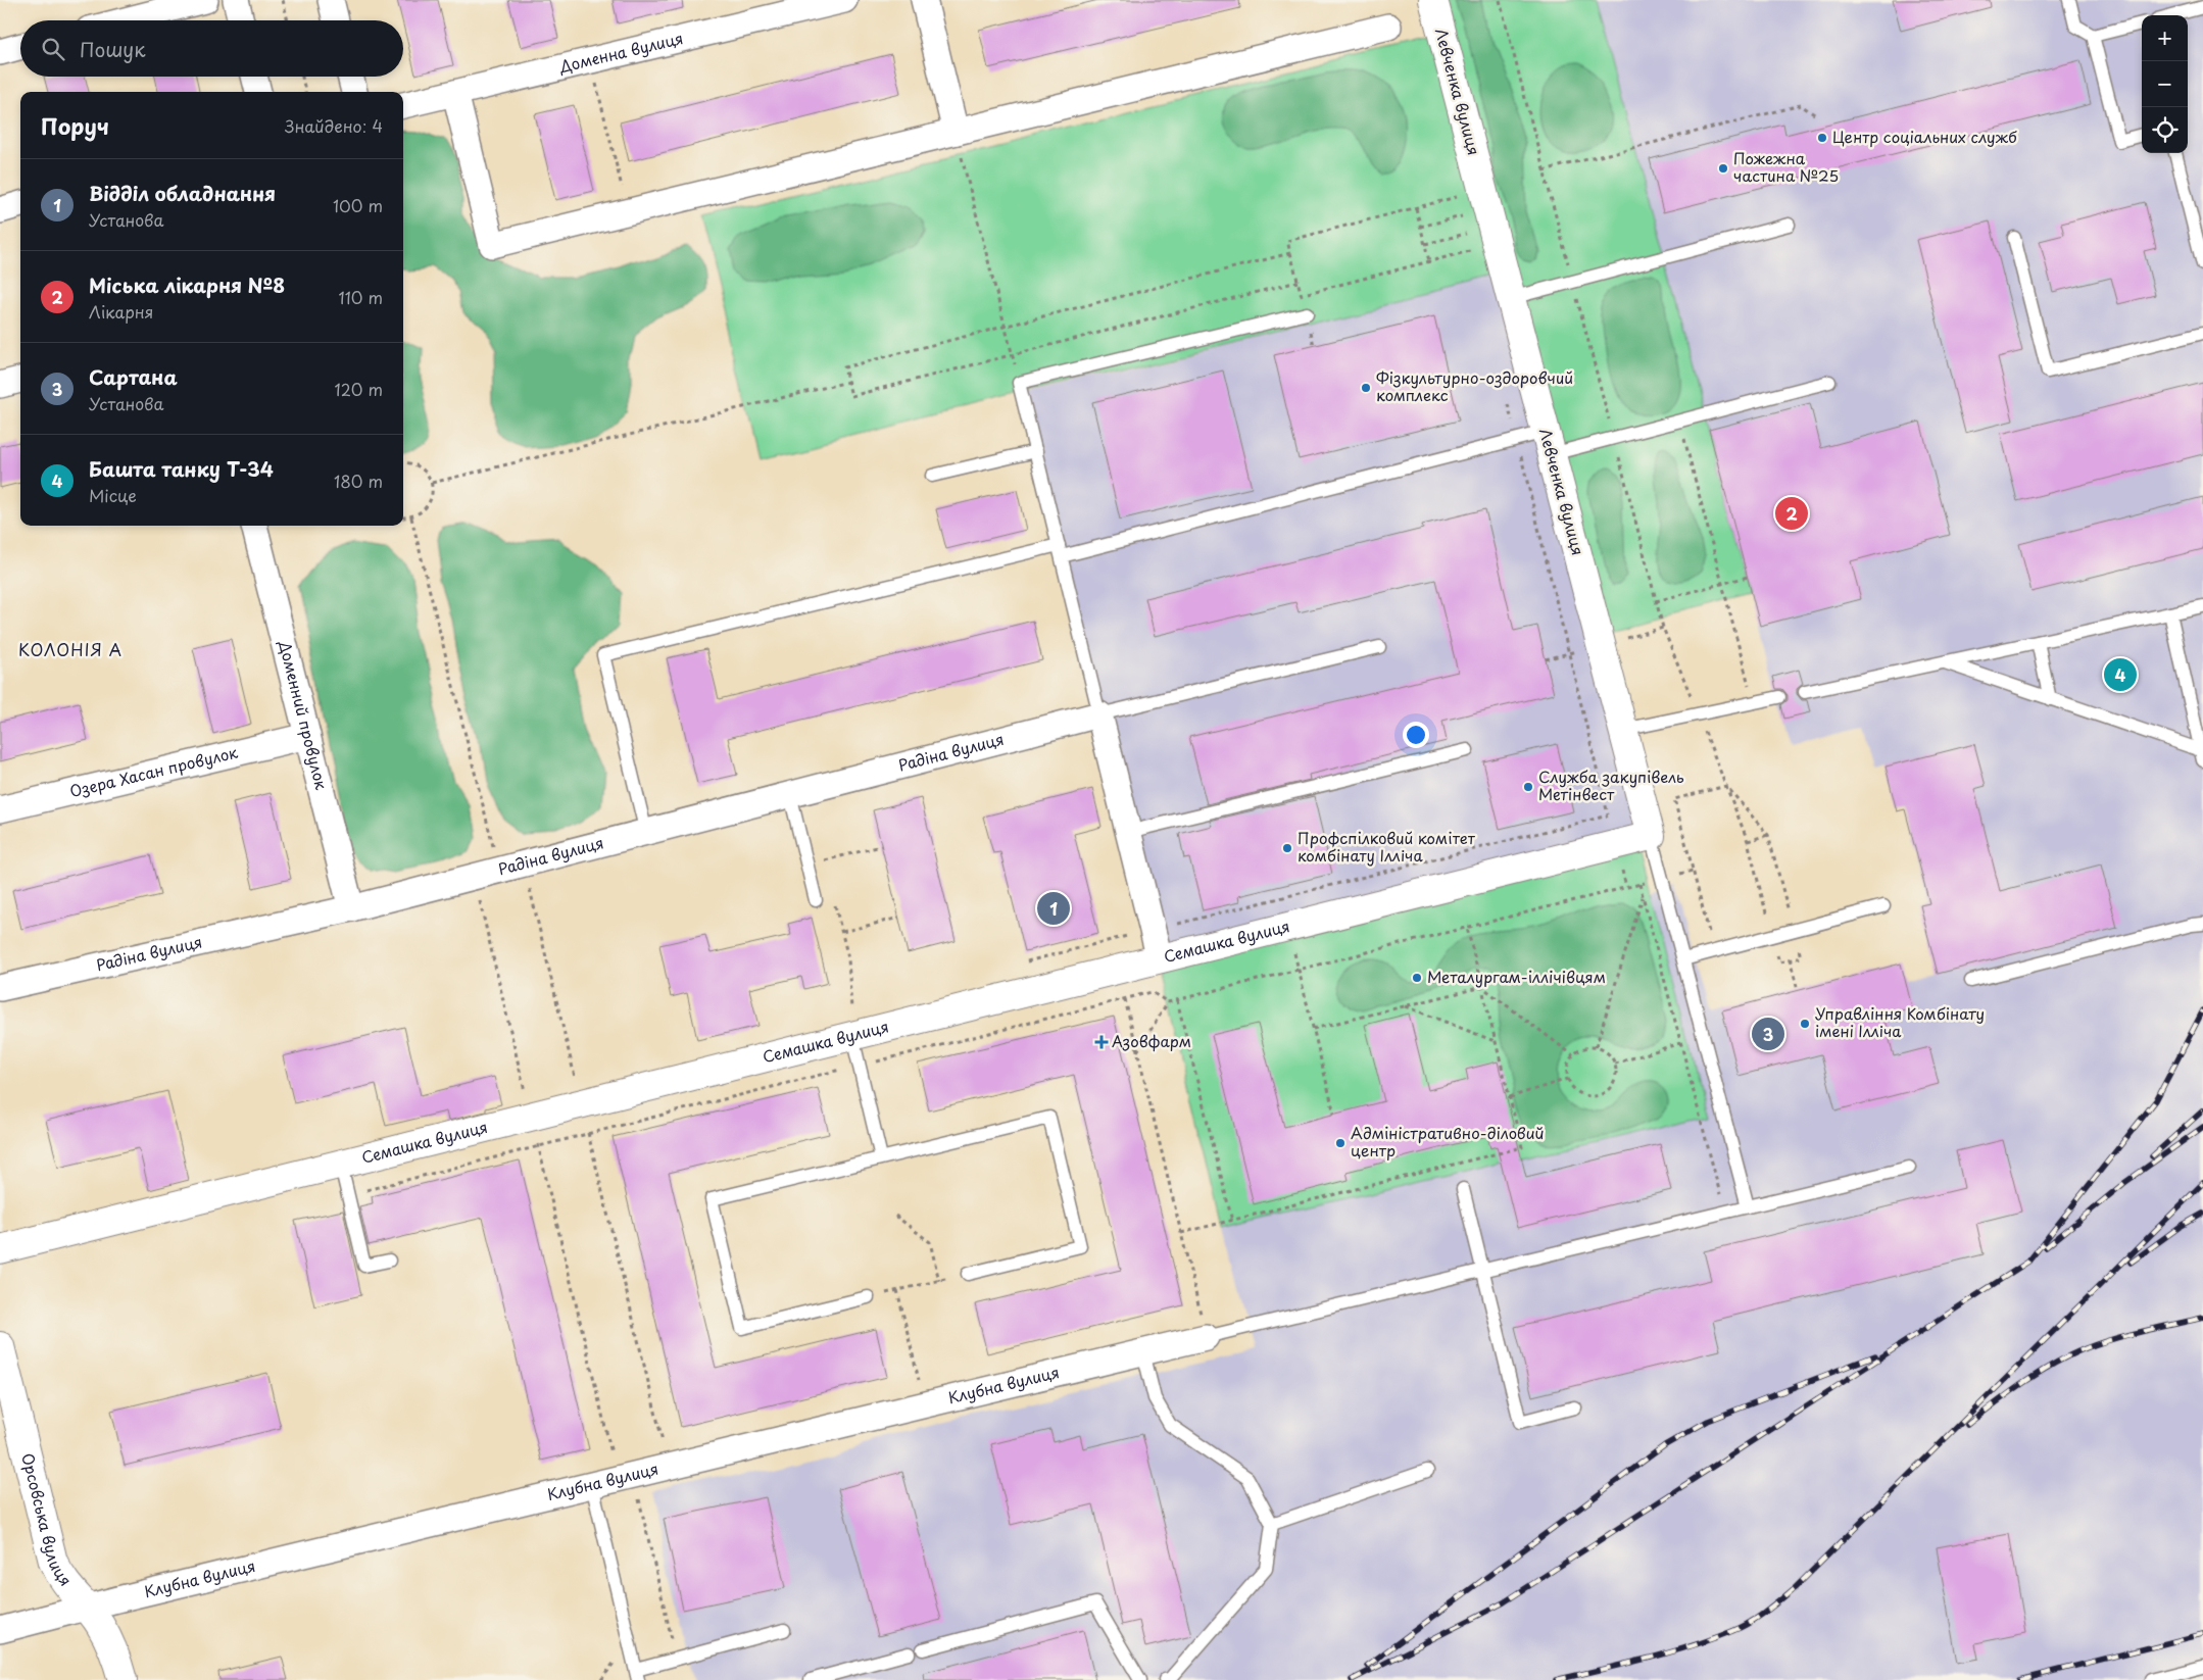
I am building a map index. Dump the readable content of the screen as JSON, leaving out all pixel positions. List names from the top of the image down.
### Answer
{
  "streets": {
    "street": [
      "Доменна вулиця",
      "Левченка вулиця",
      "Доменний провулок",
      "Радіна вулиця",
      "Озера Хасан провулок",
      "Семашка вулиця",
      "Клубна вулиця",
      "Орсовська вулиця"
    ]
  },
  "crossings": [
    ["Левченка вулиця", "Семашка вулиця"],
    ["Доменний провулок", "Радіна вулиця"],
    ["Доменний провулок", "Озера Хасан провулок"],
    ["Клубна вулиця", "Орсовська вулиця"]
  ],
  "districts": ["КОЛОНІЯ А"],
  "places": {
    "other": [
      "Центр соціальних служб",
      "Пожежна частина №25",
      "Фізкультурно-оздоровчий комплекс",
      "Служба закупівель Метінвест",
      "Профспілковий комітет комбінату Ілліча",
      "Металургам-іллічівцям",
      "Управління Комбінату імені Ілліча",
      "Адміністративно-діловий центр"
    ],
    "health": ["Азовфарм"]
  },
  "page": {
    "map_buttons": ["+", "−"],
    "search": "Пошук",
    "heading": ["Поруч", "Знайдено: 4"],
    "list": [
      {
        "mark": "1",
        "name": "Відділ обладнання",
        "note": "Установа",
        "value": "100 m"
      },
      {
        "mark": "2",
        "name": "Міська лікарня №8",
        "note": "Лікарня",
        "value": "110 m"
      },
      {
        "mark": "3",
        "name": "Сартана",
        "note": "Установа",
        "value": "120 m"
      },
      {
        "mark": "4",
        "name": "Башта танку Т-34",
        "note": "Місце",
        "value": "180 m"
      }
    ],
    "pins": [
      "2",
      "4",
      "1",
      "3"
    ]
  }
}
